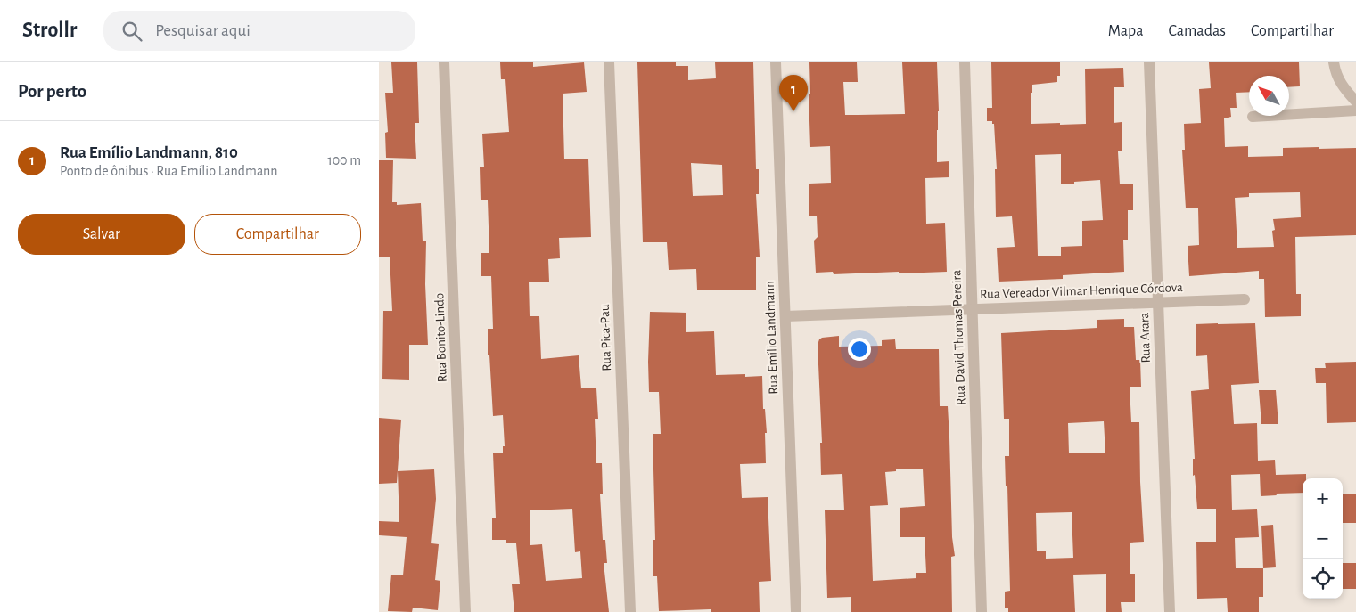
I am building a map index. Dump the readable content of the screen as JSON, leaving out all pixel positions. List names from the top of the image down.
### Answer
{
  "streets": {
    "street": [
      "Rua Vereador Vilmar Henrique Córdova",
      "Rua Bonito-Lindo",
      "Rua Pica-Pau",
      "Rua Emílio Landmann",
      "Rua David Thomas Pereira",
      "Rua Arara"
    ]
  },
  "crossings": [
    ["Rua Vereador Vilmar Henrique Córdova", "Rua Emílio Landmann"],
    ["Rua Vereador Vilmar Henrique Córdova", "Rua David Thomas Pereira"],
    ["Rua Vereador Vilmar Henrique Córdova", "Rua Arara"]
  ],
  "north": "top left",
  "page": {
    "header": "Strollr",
    "search": "Pesquisar aqui",
    "nav": ["Mapa", "Camadas", "Compartilhar"],
    "heading": "Por perto",
    "pins": "1",
    "list": [
      {
        "mark": "1",
        "name": "Rua Emílio Landmann, 810",
        "note": "Ponto de ônibus · Rua Emílio Landmann",
        "value": "100 m"
      }
    ],
    "buttons": ["Salvar", "Compartilhar"],
    "map_buttons": ["+", "−"]
  }
}
